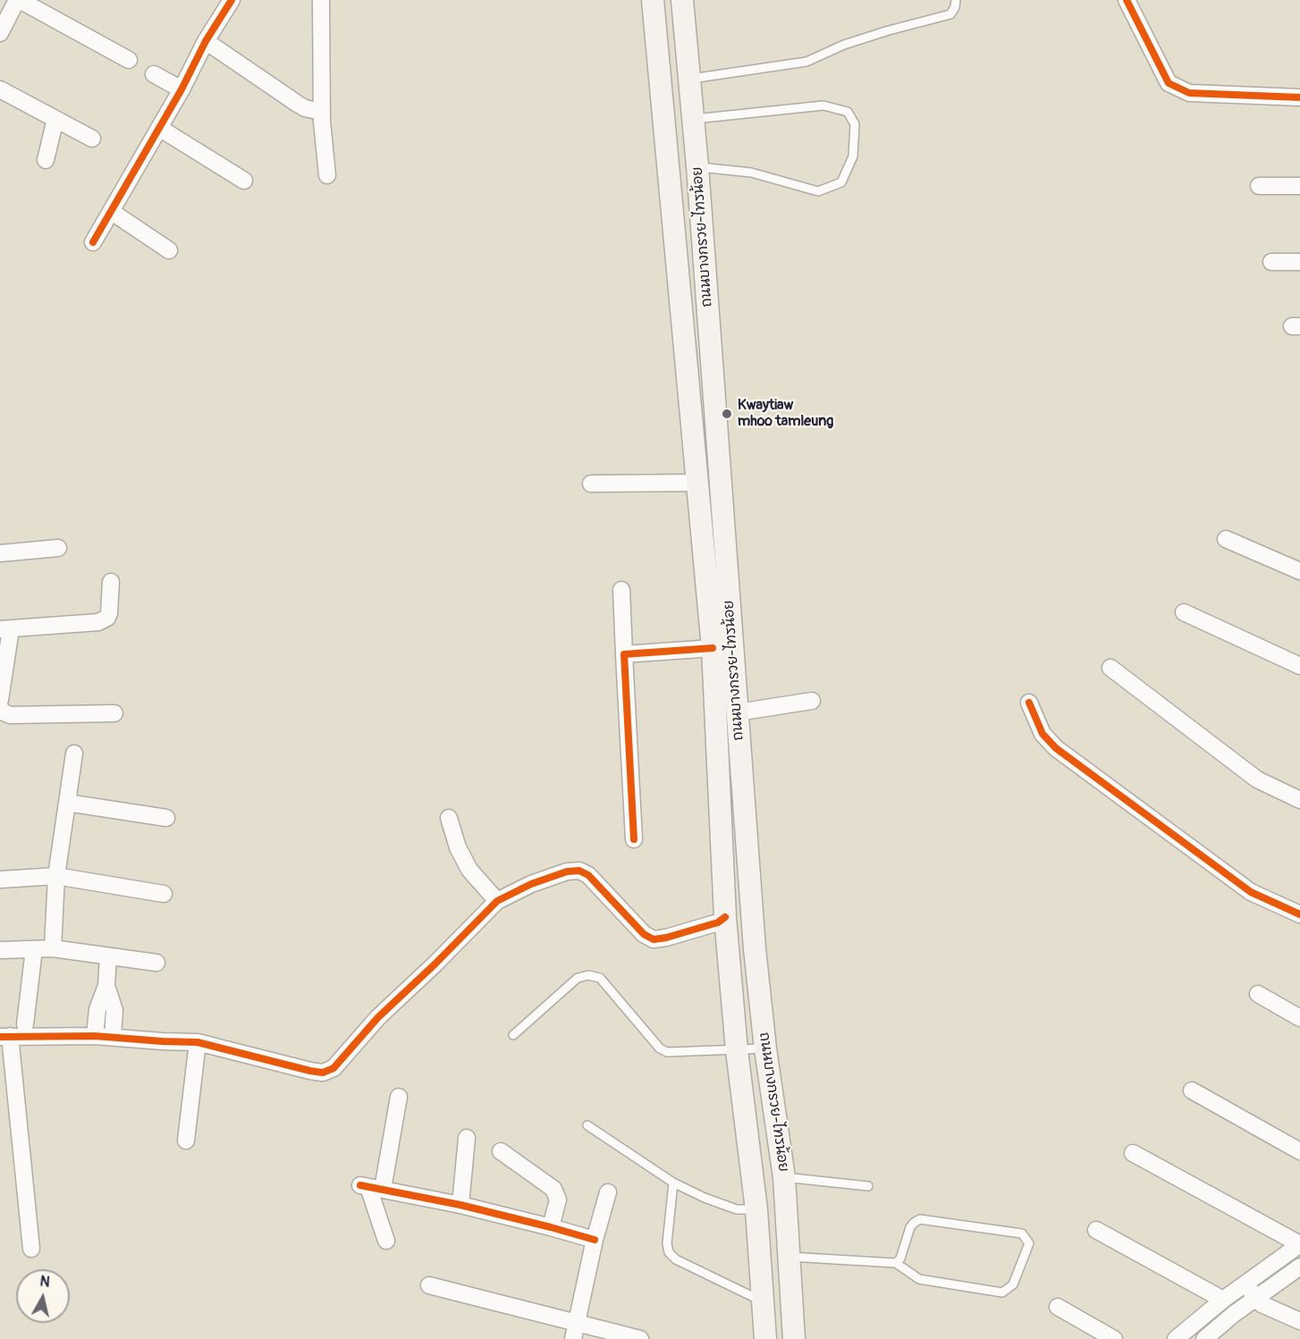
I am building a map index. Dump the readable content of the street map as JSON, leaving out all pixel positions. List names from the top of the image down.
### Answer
{
  "streets": {
    "main road": ["ถนนบางกรวย-ไทรน้อย"]
  },
  "places": ["Kwaytiaw mhoo tamleung"],
  "north": "top"
}
